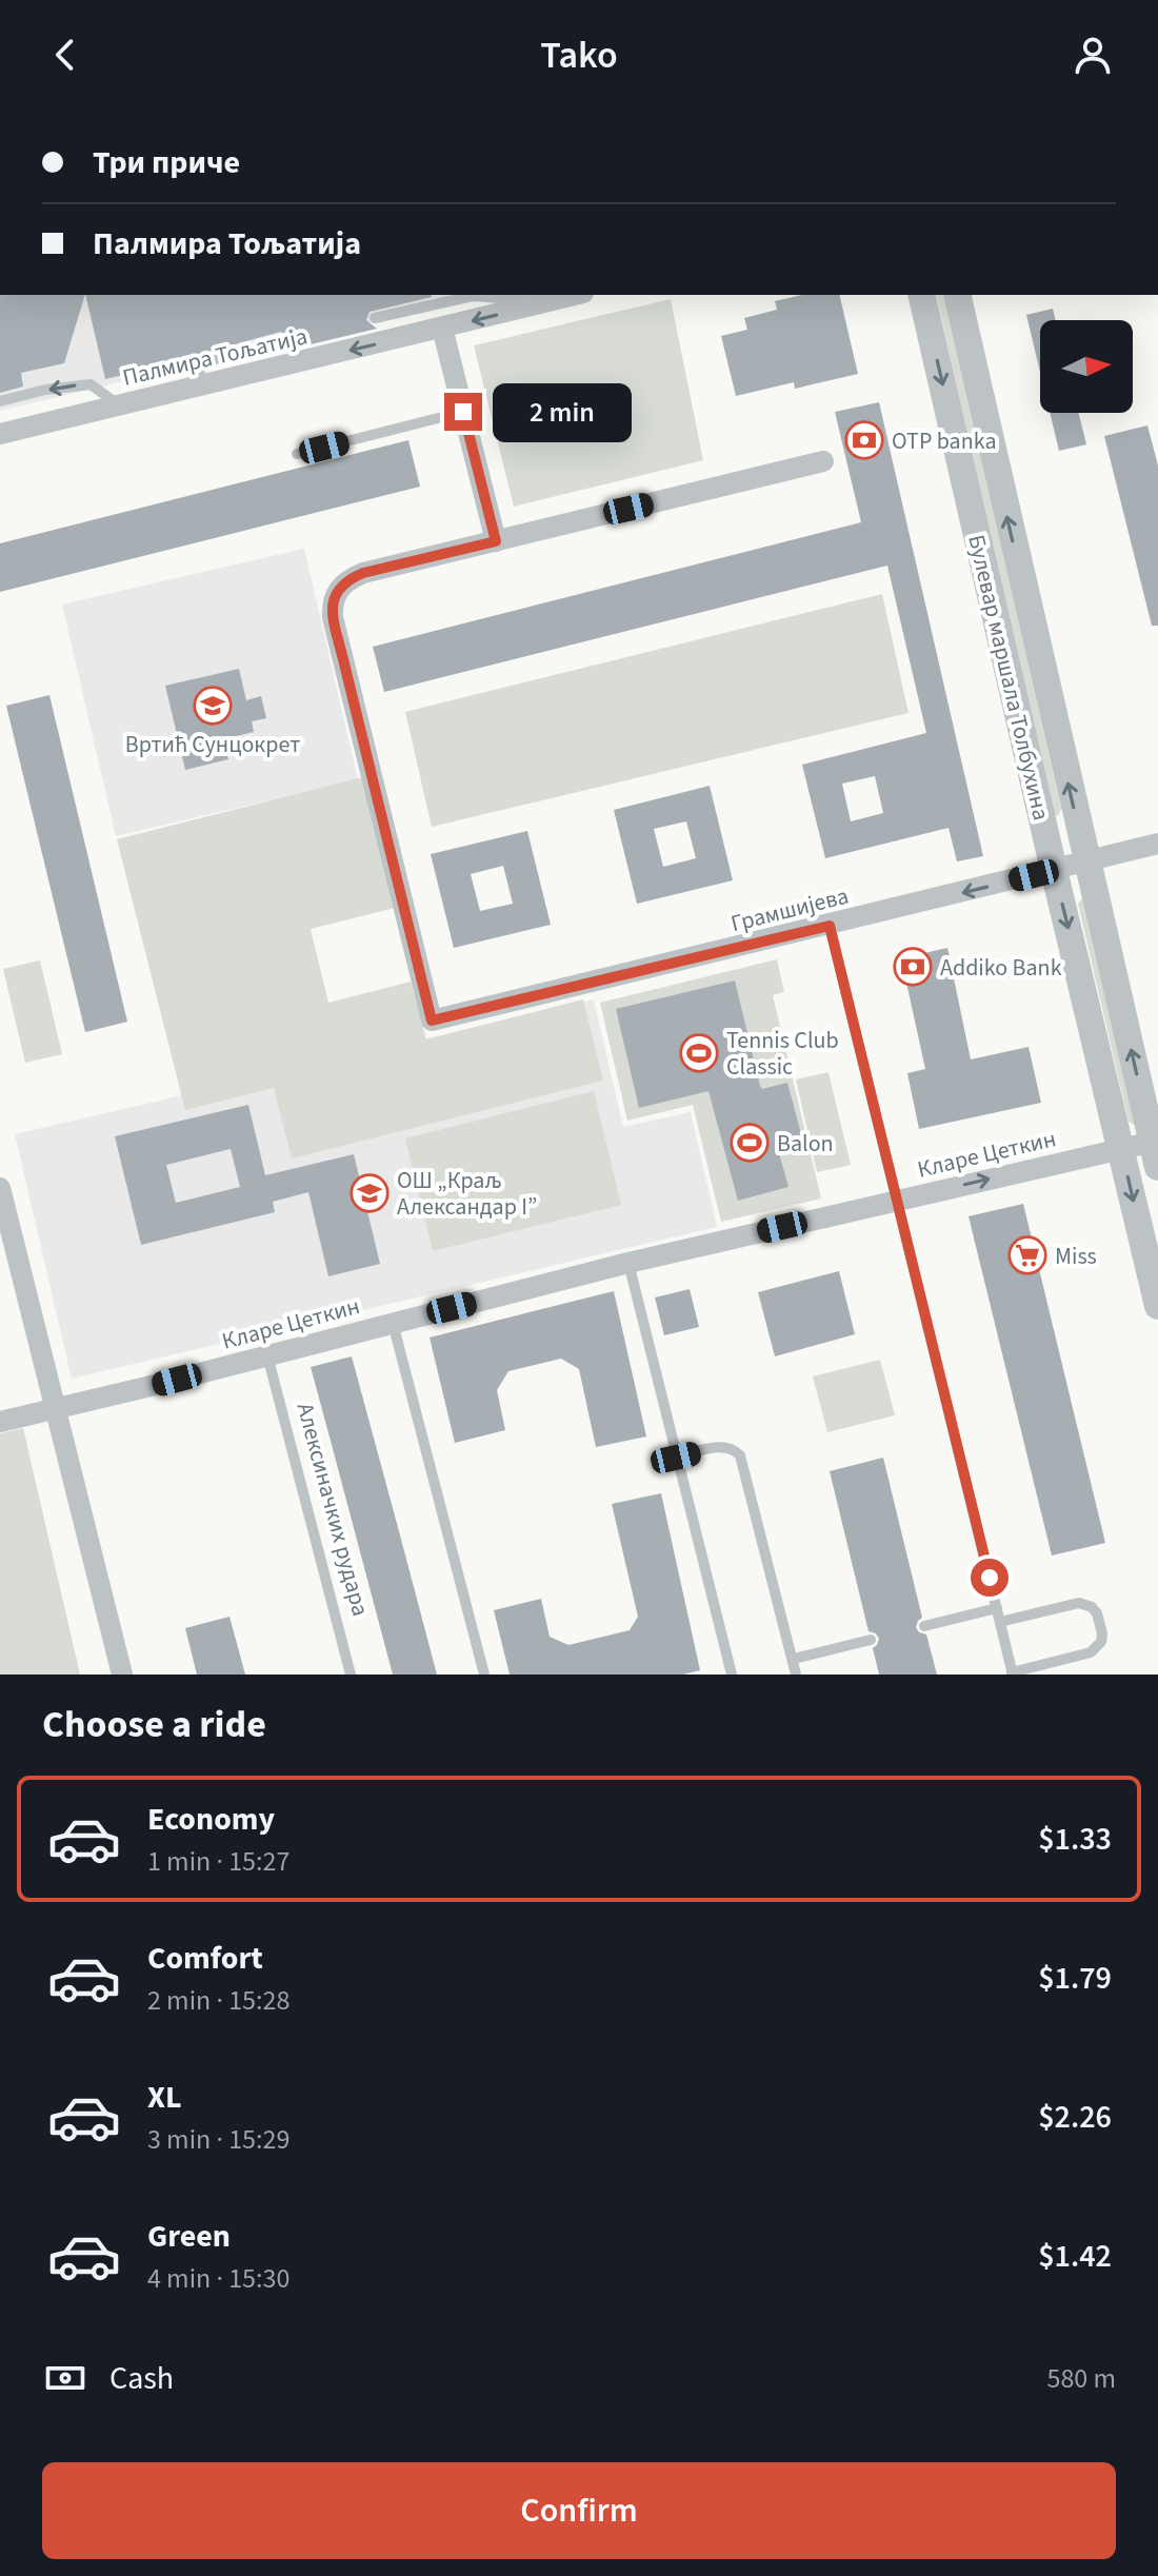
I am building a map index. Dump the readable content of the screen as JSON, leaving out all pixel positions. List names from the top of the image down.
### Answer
{
  "streets": {
    "street": [
      "Палмира Тољатија",
      "Булевар маршала Толбухина",
      "Грамшијева",
      "Кларе Цеткин"
    ],
    "lane": ["Алексиначких рудара"]
  },
  "crossings": [
    ["Булевар маршала Толбухина", "Грамшијева"],
    ["Булевар маршала Толбухина", "Кларе Цеткин"],
    ["Кларе Цеткин", "Алексиначких рудара"]
  ],
  "one_way": ["Палмира Тољатија"],
  "places": {
    "bank": ["OTP banka", "Addiko Bank"],
    "school or university": ["Вртић Сунцокрет", "ОШ „Краљ Александар I”"],
    "sports": ["Tennis Club Classic", "Balon"],
    "supermarket": ["Miss"]
  },
  "north": "right",
  "page": {
    "header": "Tako",
    "banner": ["Три приче", "Палмира Тољатија"],
    "bubble": "2 min",
    "heading": "Choose a ride",
    "list": [
      {
        "name": "Economy",
        "note": "1 min · 15:27",
        "value": "$1.33"
      },
      {
        "name": "Comfort",
        "note": "2 min · 15:28",
        "value": "$1.79"
      },
      {
        "name": "XL",
        "note": "3 min · 15:29",
        "value": "$2.26"
      },
      {
        "name": "Green",
        "note": "4 min · 15:30",
        "value": "$1.42"
      }
    ],
    "pay": ["Cash", "580 m"],
    "buttons": "Confirm"
  }
}
